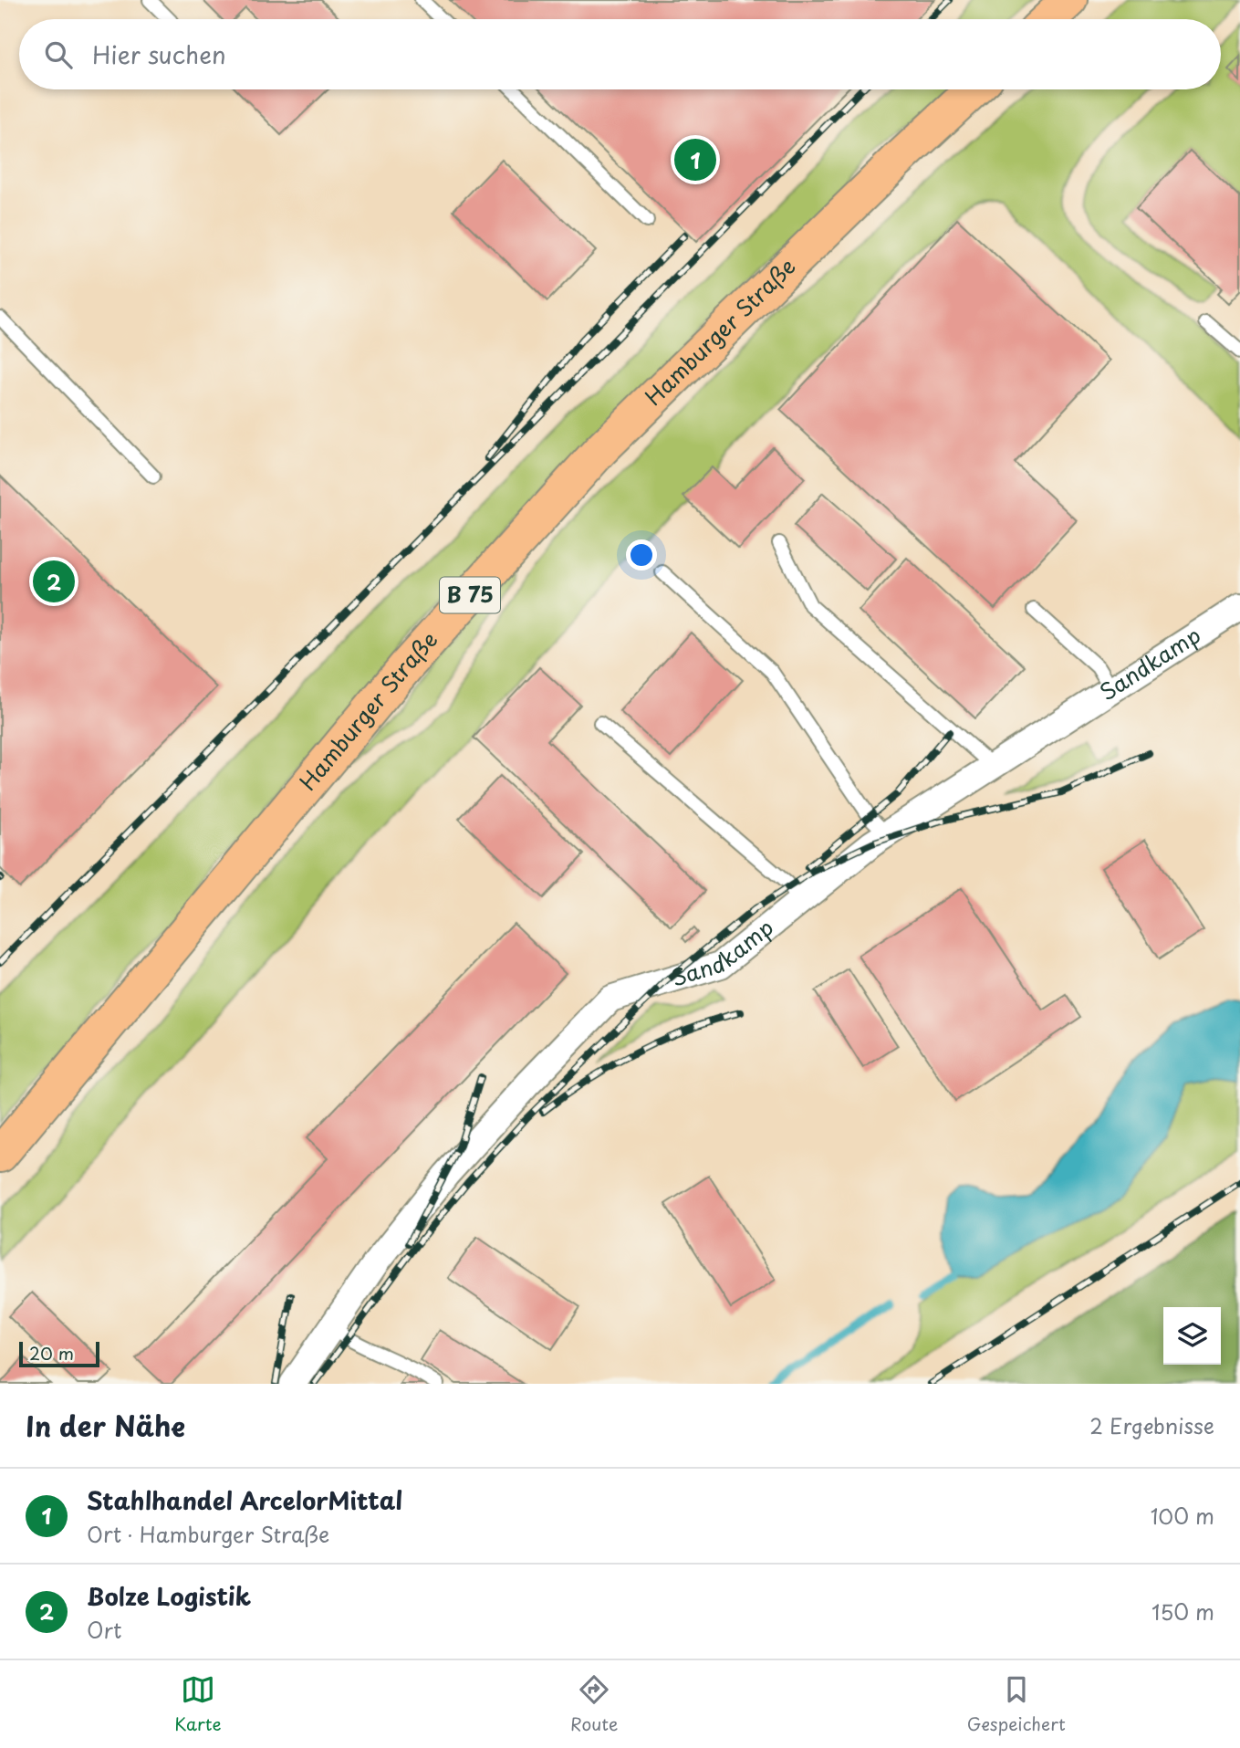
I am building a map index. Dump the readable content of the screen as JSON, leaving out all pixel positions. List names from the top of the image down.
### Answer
{
  "streets": {
    "main road": ["Hamburger Straße", "B 75"],
    "street": ["Sandkamp"]
  },
  "scale_bar": "20 m",
  "page": {
    "search": "Hier suchen",
    "pins": ["1", "2"],
    "scale": "20 m",
    "heading": ["In der Nähe", "2 Ergebnisse"],
    "list": [
      {
        "mark": "1",
        "name": "Stahlhandel ArcelorMittal",
        "note": "Ort · Hamburger Straße",
        "value": "100 m"
      },
      {
        "mark": "2",
        "name": "Bolze Logistik",
        "note": "Ort",
        "value": "150 m"
      }
    ],
    "nav": ["Karte", "Route", "Gespeichert"]
  }
}
